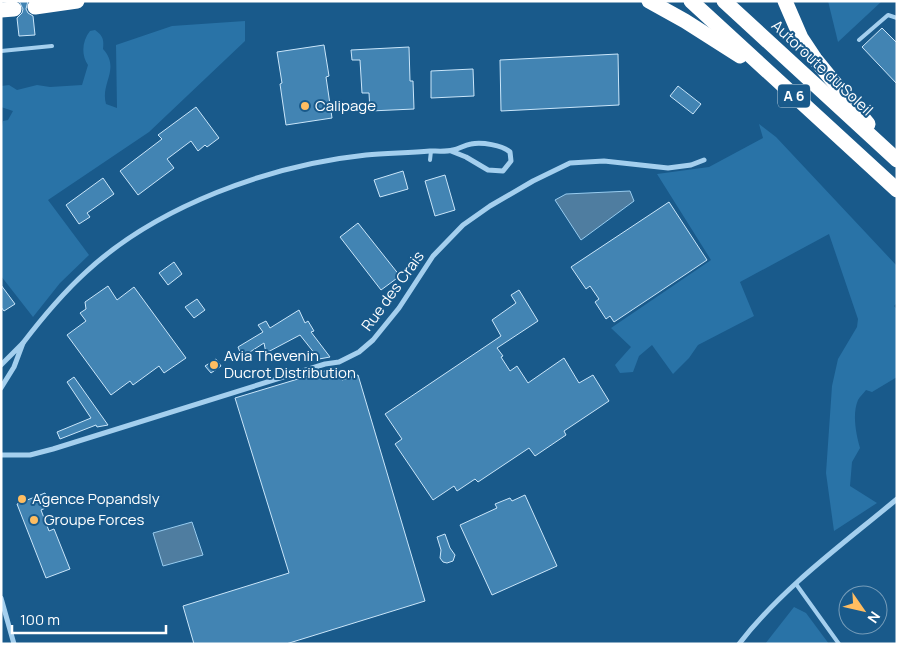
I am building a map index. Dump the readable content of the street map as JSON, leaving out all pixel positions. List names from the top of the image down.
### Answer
{
  "streets": {
    "highway": ["Autoroute du Soleil", "A 6"],
    "street": ["Rue des Crais"]
  },
  "places": [
    "Calipage",
    "Avia Thevenin Ducrot Distribution",
    "Agence Popandsly",
    "Groupe Forces"
  ],
  "scale_bar": "100 m",
  "north": "bottom right"
}
